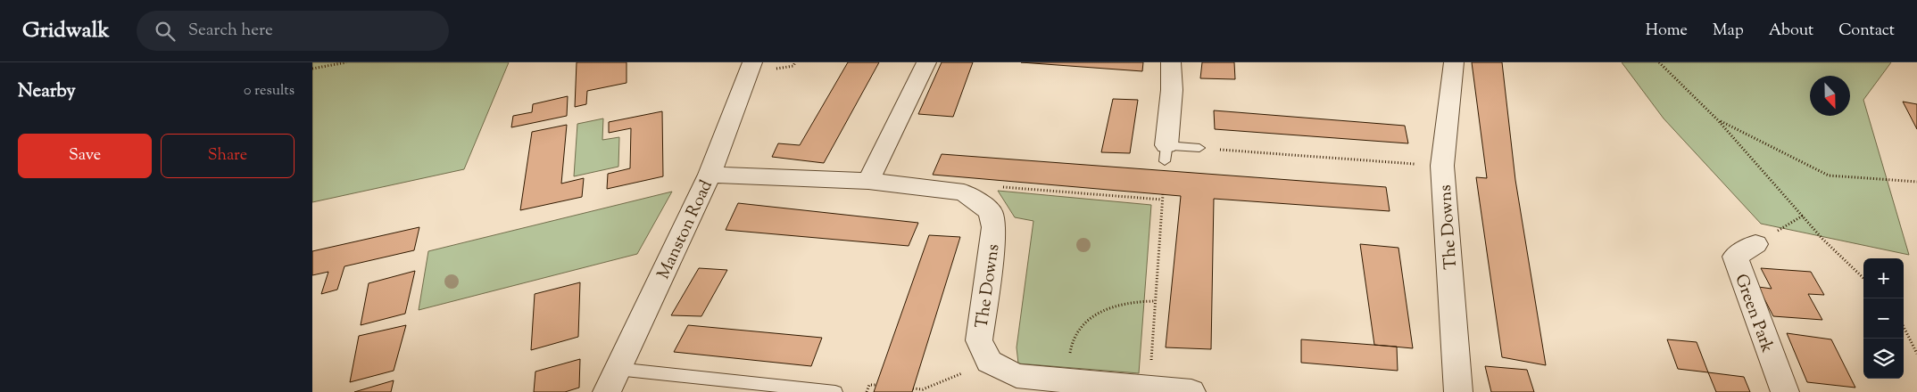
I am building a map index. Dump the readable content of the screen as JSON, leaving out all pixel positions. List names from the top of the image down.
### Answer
{
  "streets": {
    "street": ["The Downs", "Manston Road", "Green Park"]
  },
  "crossings": [
    ["The Downs", "Manston Road"]
  ],
  "north": "bottom",
  "page": {
    "header": "Gridwalk",
    "search": "Search here",
    "nav": [
      "Home",
      "Map",
      "About",
      "Contact"
    ],
    "heading": ["Nearby", "0 results"],
    "buttons": ["Save", "Share"],
    "map_buttons": ["+", "−"]
  }
}
